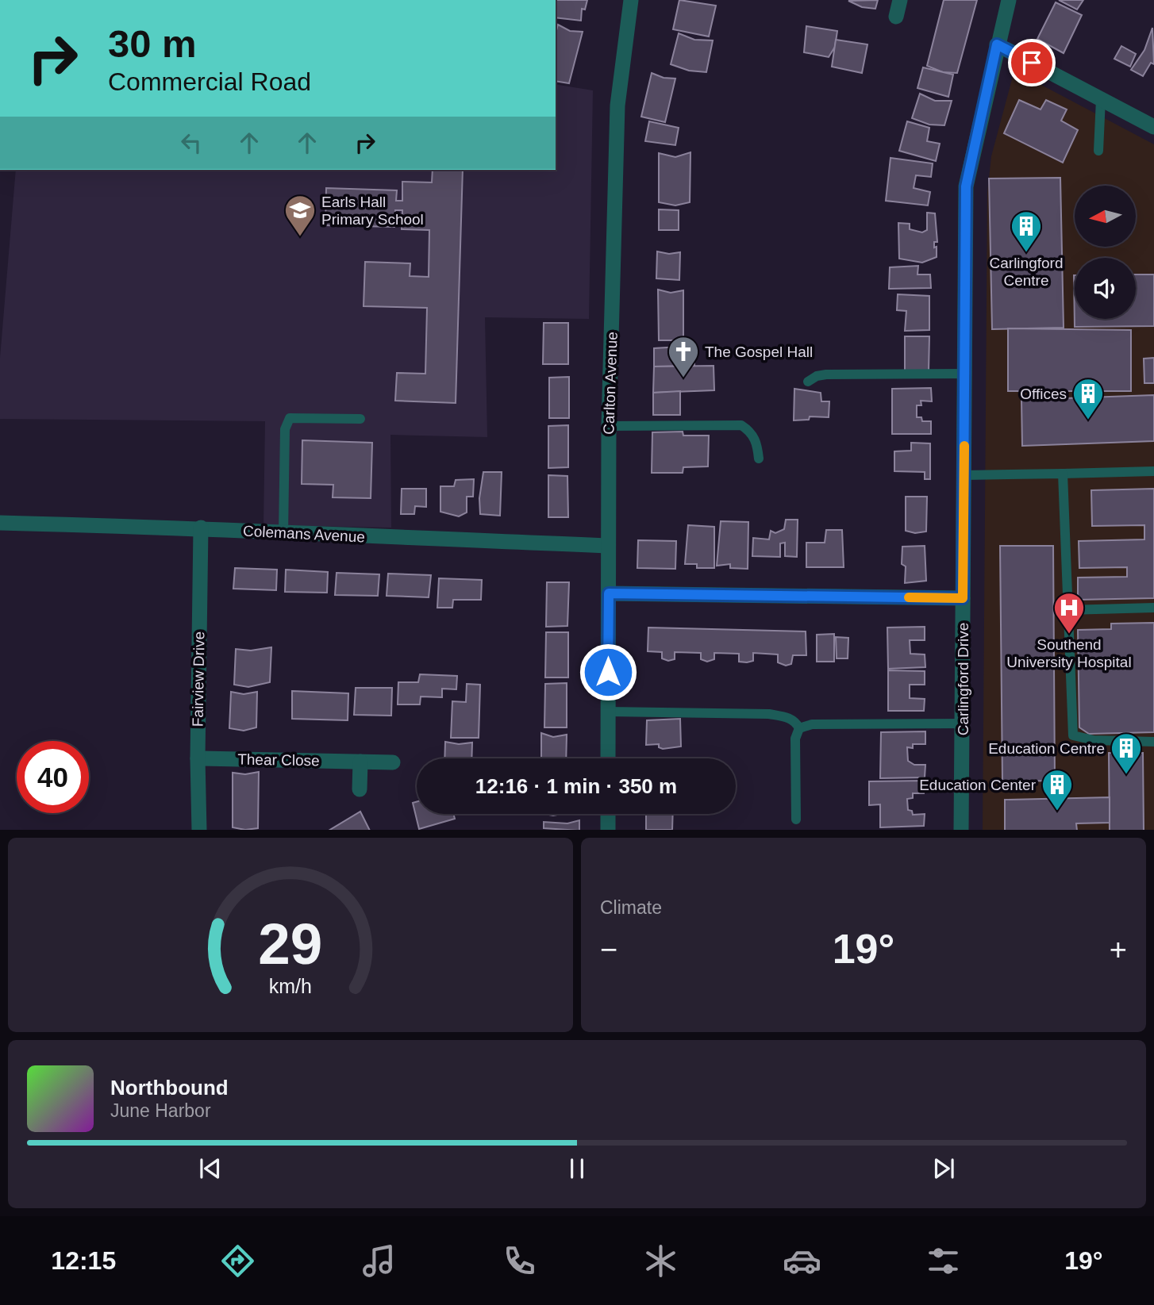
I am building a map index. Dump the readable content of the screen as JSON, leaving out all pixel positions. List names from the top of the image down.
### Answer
{
  "streets": {
    "street": [
      "Carlton Avenue",
      "Colemans Avenue",
      "Fairview Drive",
      "Carlingford Drive",
      "Thear Close"
    ]
  },
  "crossings": [
    ["Carlton Avenue", "Colemans Avenue"],
    ["Colemans Avenue", "Fairview Drive"],
    ["Fairview Drive", "Thear Close"]
  ],
  "places": {
    "school or university": ["Earls Hall Primary School"],
    "building": [
      "Carlingford Centre",
      "Offices",
      "Education Centre",
      "Education Center"
    ],
    "church": ["The Gospel Hall"],
    "hospital": ["Southend University Hospital"]
  },
  "north": "left",
  "page": {
    "turn": ["30 m", "Commercial Road"],
    "limit": "40",
    "trip": "12:16 · 1 min · 350 m",
    "tile": "Climate",
    "heat": ["−", "19°", "+"],
    "song": ["Northbound", "June Harbor"],
    "tabs": ["12:15", "19°"],
    "gauge": ["29", "km/h"]
  }
}
